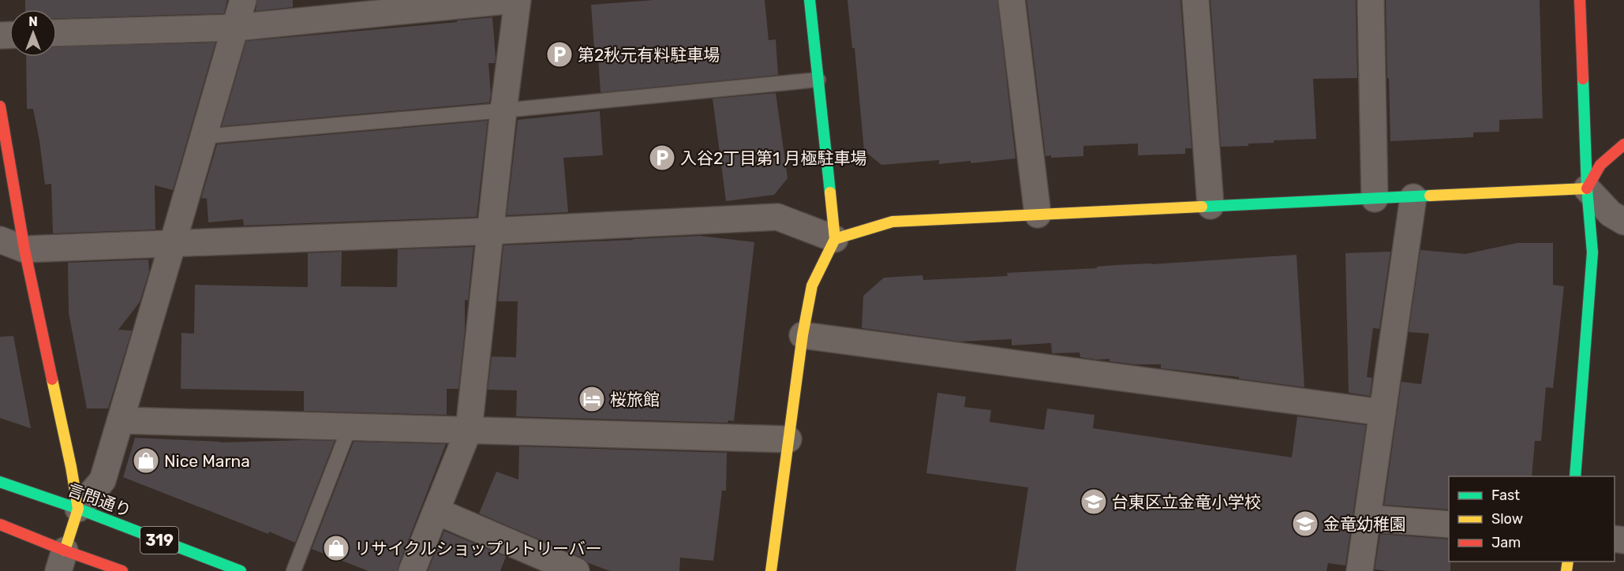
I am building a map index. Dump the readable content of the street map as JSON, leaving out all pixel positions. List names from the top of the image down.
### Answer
{
  "streets": {
    "street": ["言問通り", "319"]
  },
  "places": {
    "parking": ["第2秋元有料駐車場", "入谷2丁目第1 月極駐車場"],
    "hotel": ["桜旅館"],
    "shop": ["Nice Marna", "リサイクルショップレトリーバー"],
    "school or university": ["台東区立金竜小学校", "金竜幼稚園"]
  },
  "legend": ["Fast", "Slow", "Jam"],
  "north": "top"
}
